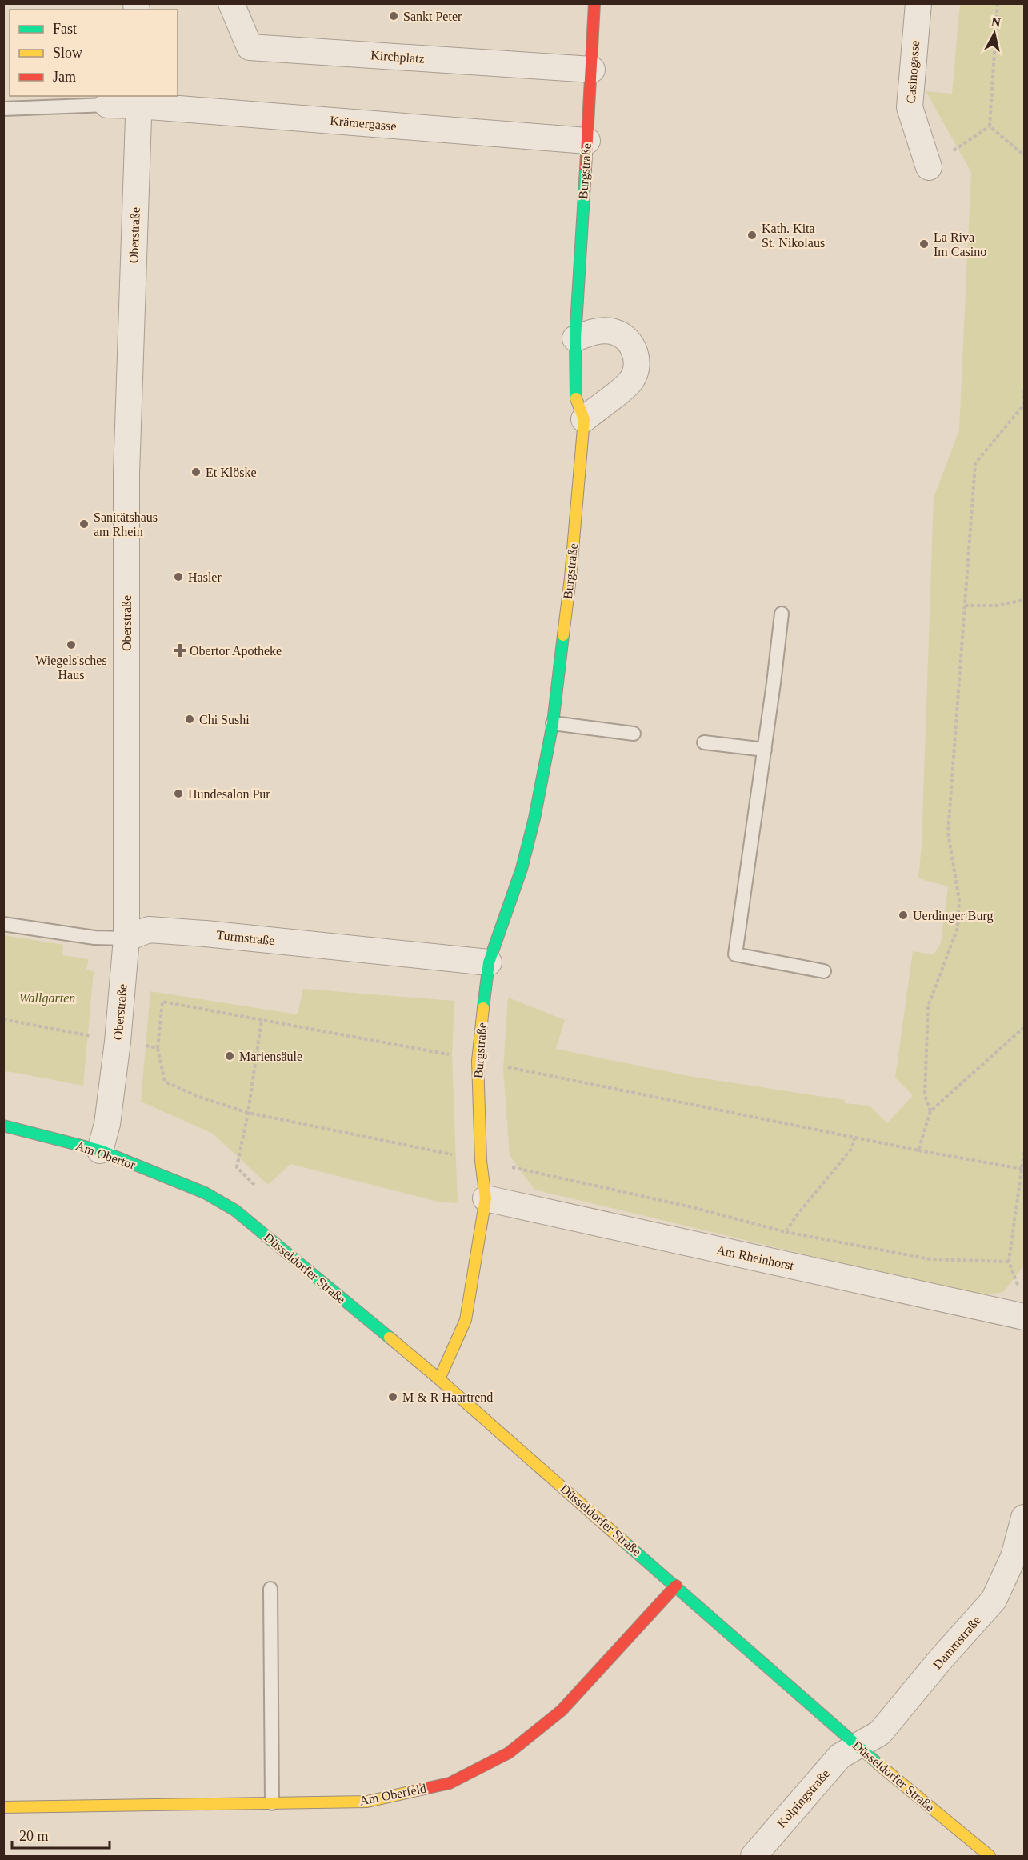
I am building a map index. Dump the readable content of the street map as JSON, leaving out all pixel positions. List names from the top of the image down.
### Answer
{
  "streets": {
    "street": [
      "Kirchplatz",
      "Casinogasse",
      "Krämergasse",
      "Burgstraße",
      "Oberstraße",
      "Turmstraße",
      "Am Obertor",
      "Am Rheinhorst",
      "Düsseldorfer Straße",
      "Dammstraße",
      "Am Oberfeld",
      "Kolpingstraße"
    ]
  },
  "crossings": [
    ["Kirchplatz", "Burgstraße"],
    ["Krämergasse", "Burgstraße"],
    ["Krämergasse", "Oberstraße"],
    ["Burgstraße", "Turmstraße"],
    ["Burgstraße", "Am Rheinhorst"],
    ["Burgstraße", "Düsseldorfer Straße"],
    ["Oberstraße", "Turmstraße"],
    ["Oberstraße", "Am Obertor"],
    ["Am Obertor", "Düsseldorfer Straße"],
    ["Düsseldorfer Straße", "Dammstraße"],
    ["Düsseldorfer Straße", "Am Oberfeld"],
    ["Düsseldorfer Straße", "Kolpingstraße"],
    ["Dammstraße", "Kolpingstraße"]
  ],
  "parks": ["Wallgarten"],
  "places": {
    "other": [
      "Sankt Peter",
      "Kath. Kita St. Nikolaus",
      "La Riva Im Casino",
      "Et Klöske",
      "Sanitätshaus am Rhein",
      "Hasler",
      "Wiegels'sches Haus",
      "Chi Sushi",
      "Hundesalon Pur",
      "Uerdinger Burg",
      "Mariensäule",
      "M & R Haartrend"
    ],
    "health": ["Obertor Apotheke"]
  },
  "legend": ["Fast", "Slow", "Jam"],
  "scale_bar": "20 m",
  "north": "top"
}
